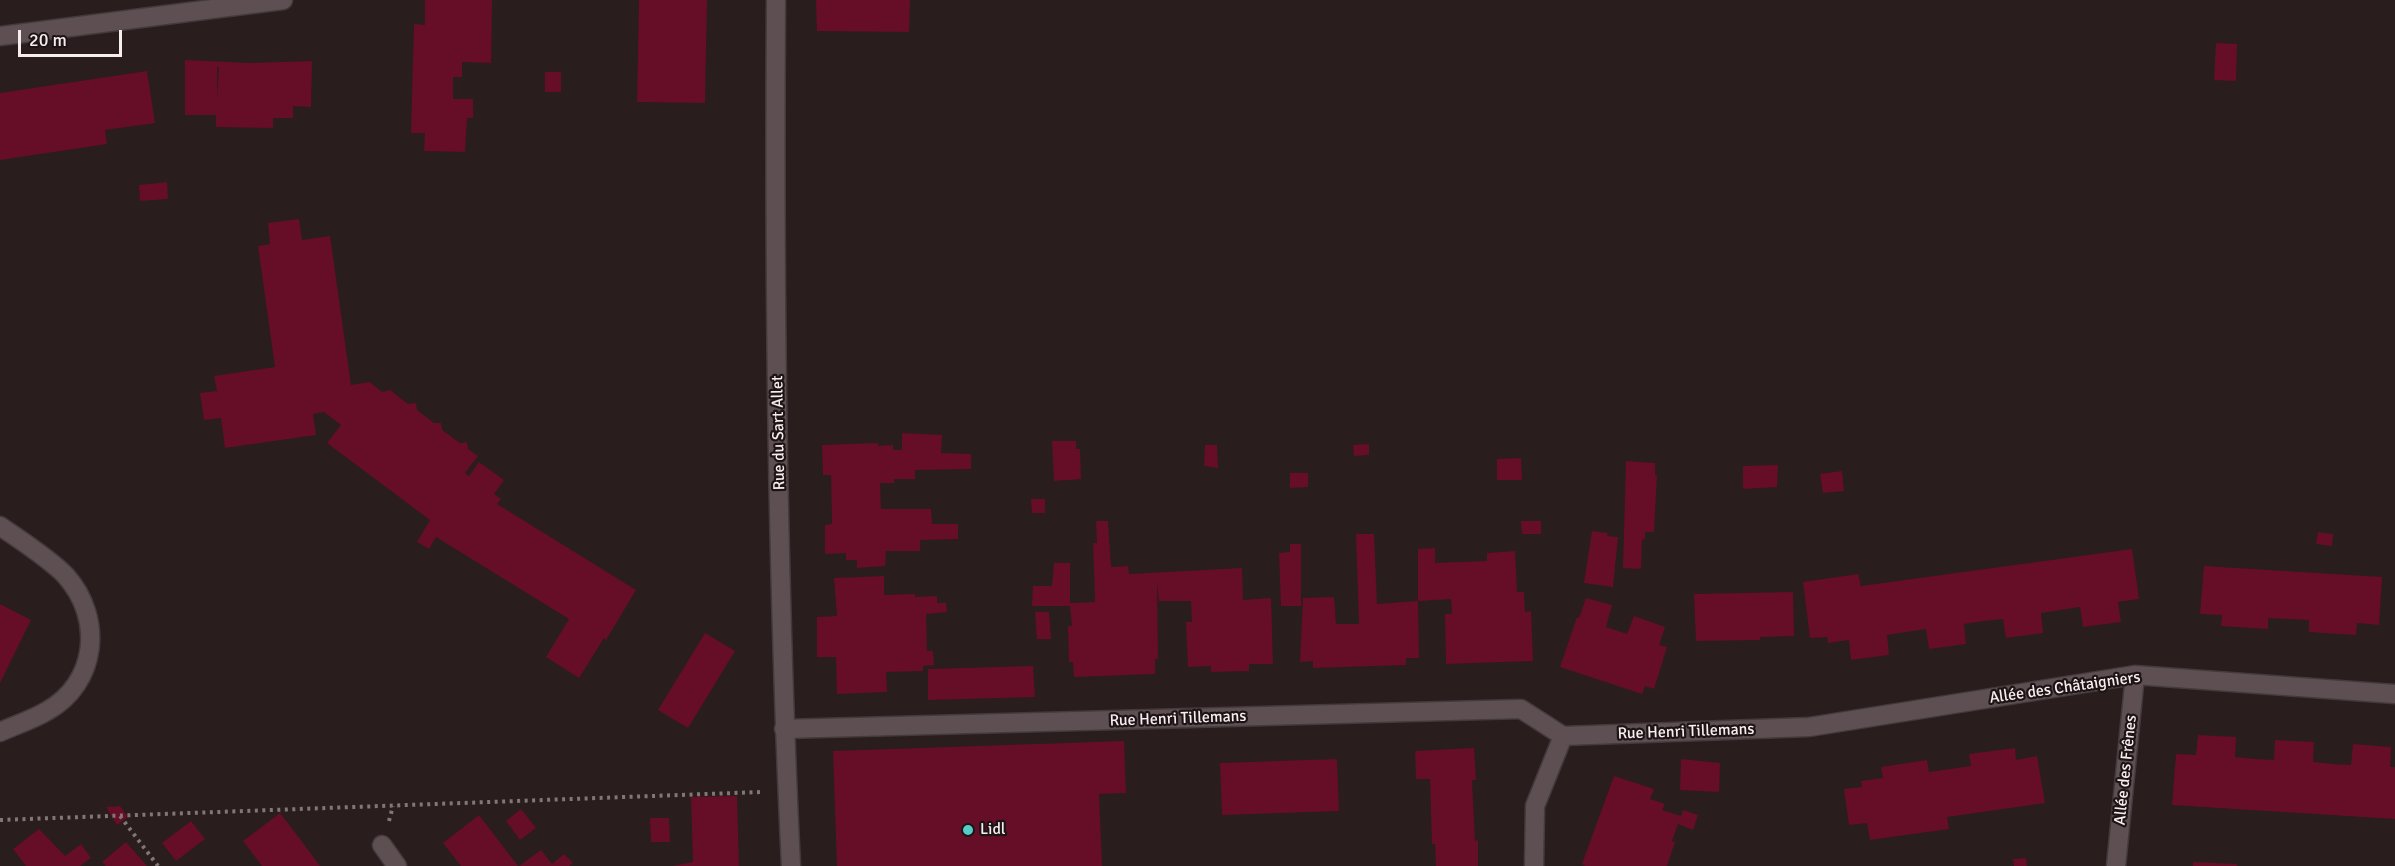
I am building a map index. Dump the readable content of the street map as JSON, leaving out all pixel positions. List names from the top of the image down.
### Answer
{
  "streets": {
    "street": [
      "Rue du Sart Allet",
      "Allée des Châtaigniers",
      "Rue Henri Tillemans",
      "Allée des Frênes"
    ]
  },
  "crossings": [
    ["Rue du Sart Allet", "Rue Henri Tillemans"],
    ["Allée des Châtaigniers", "Rue Henri Tillemans"],
    ["Allée des Châtaigniers", "Allée des Frênes"]
  ],
  "places": ["Lidl"],
  "scale_bar": "20 m"
}
